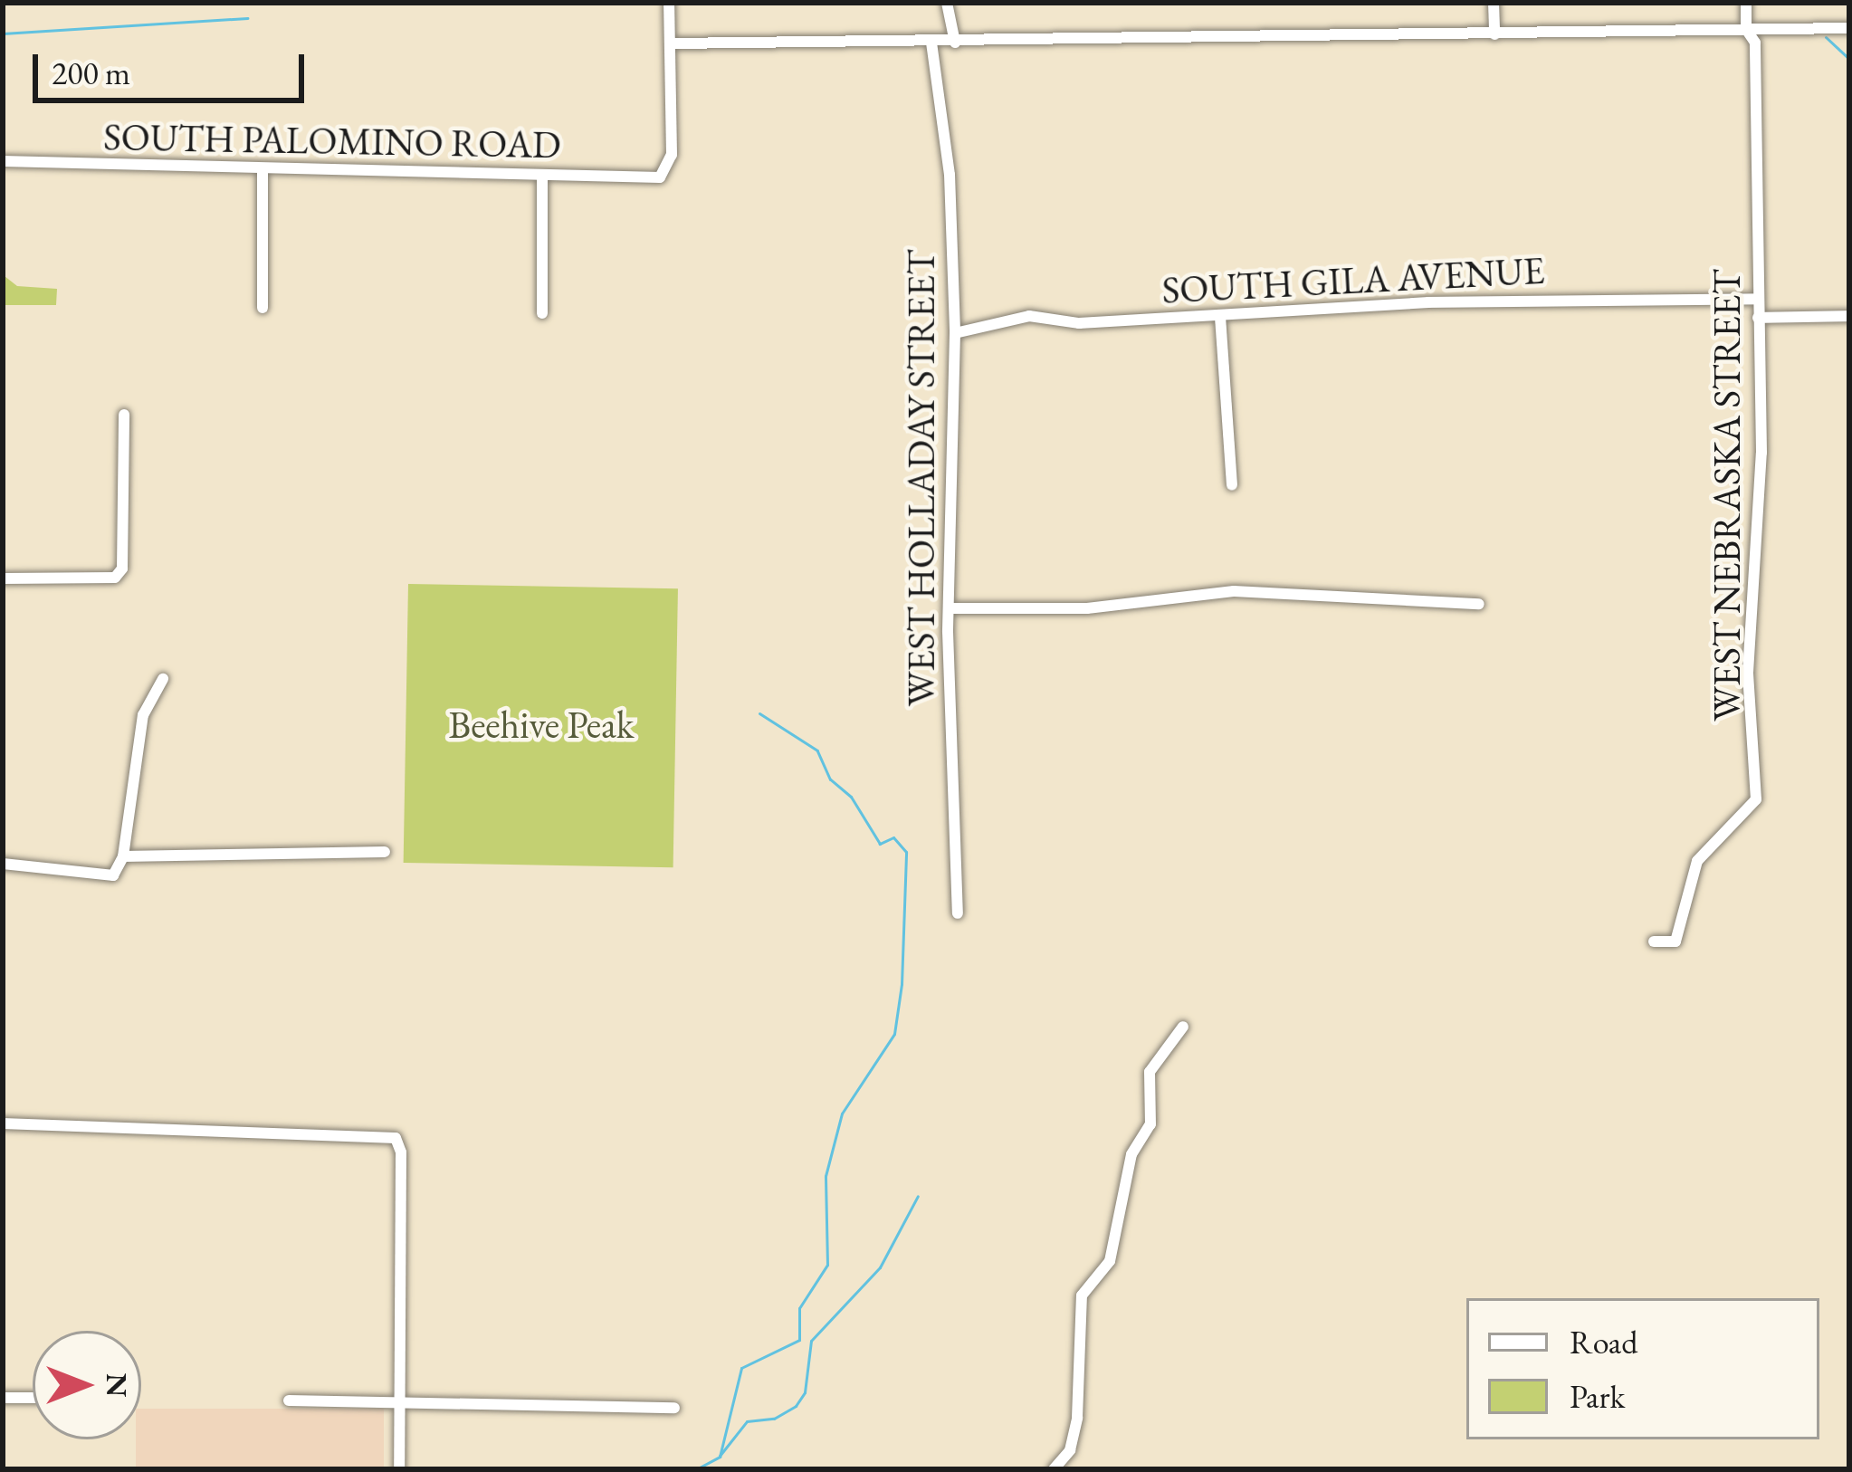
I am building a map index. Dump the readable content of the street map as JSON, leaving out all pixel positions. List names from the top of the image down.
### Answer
{
  "streets": {
    "street": [
      "SOUTH PALOMINO ROAD",
      "SOUTH GILA AVENUE",
      "WEST HOLLADAY STREET",
      "WEST NEBRASKA STREET"
    ]
  },
  "crossings": [
    ["SOUTH GILA AVENUE", "WEST HOLLADAY STREET"],
    ["SOUTH GILA AVENUE", "WEST NEBRASKA STREET"]
  ],
  "parks": ["Beehive Peak"],
  "legend": ["Road", "Park"],
  "scale_bar": "200 m",
  "north": "right"
}
